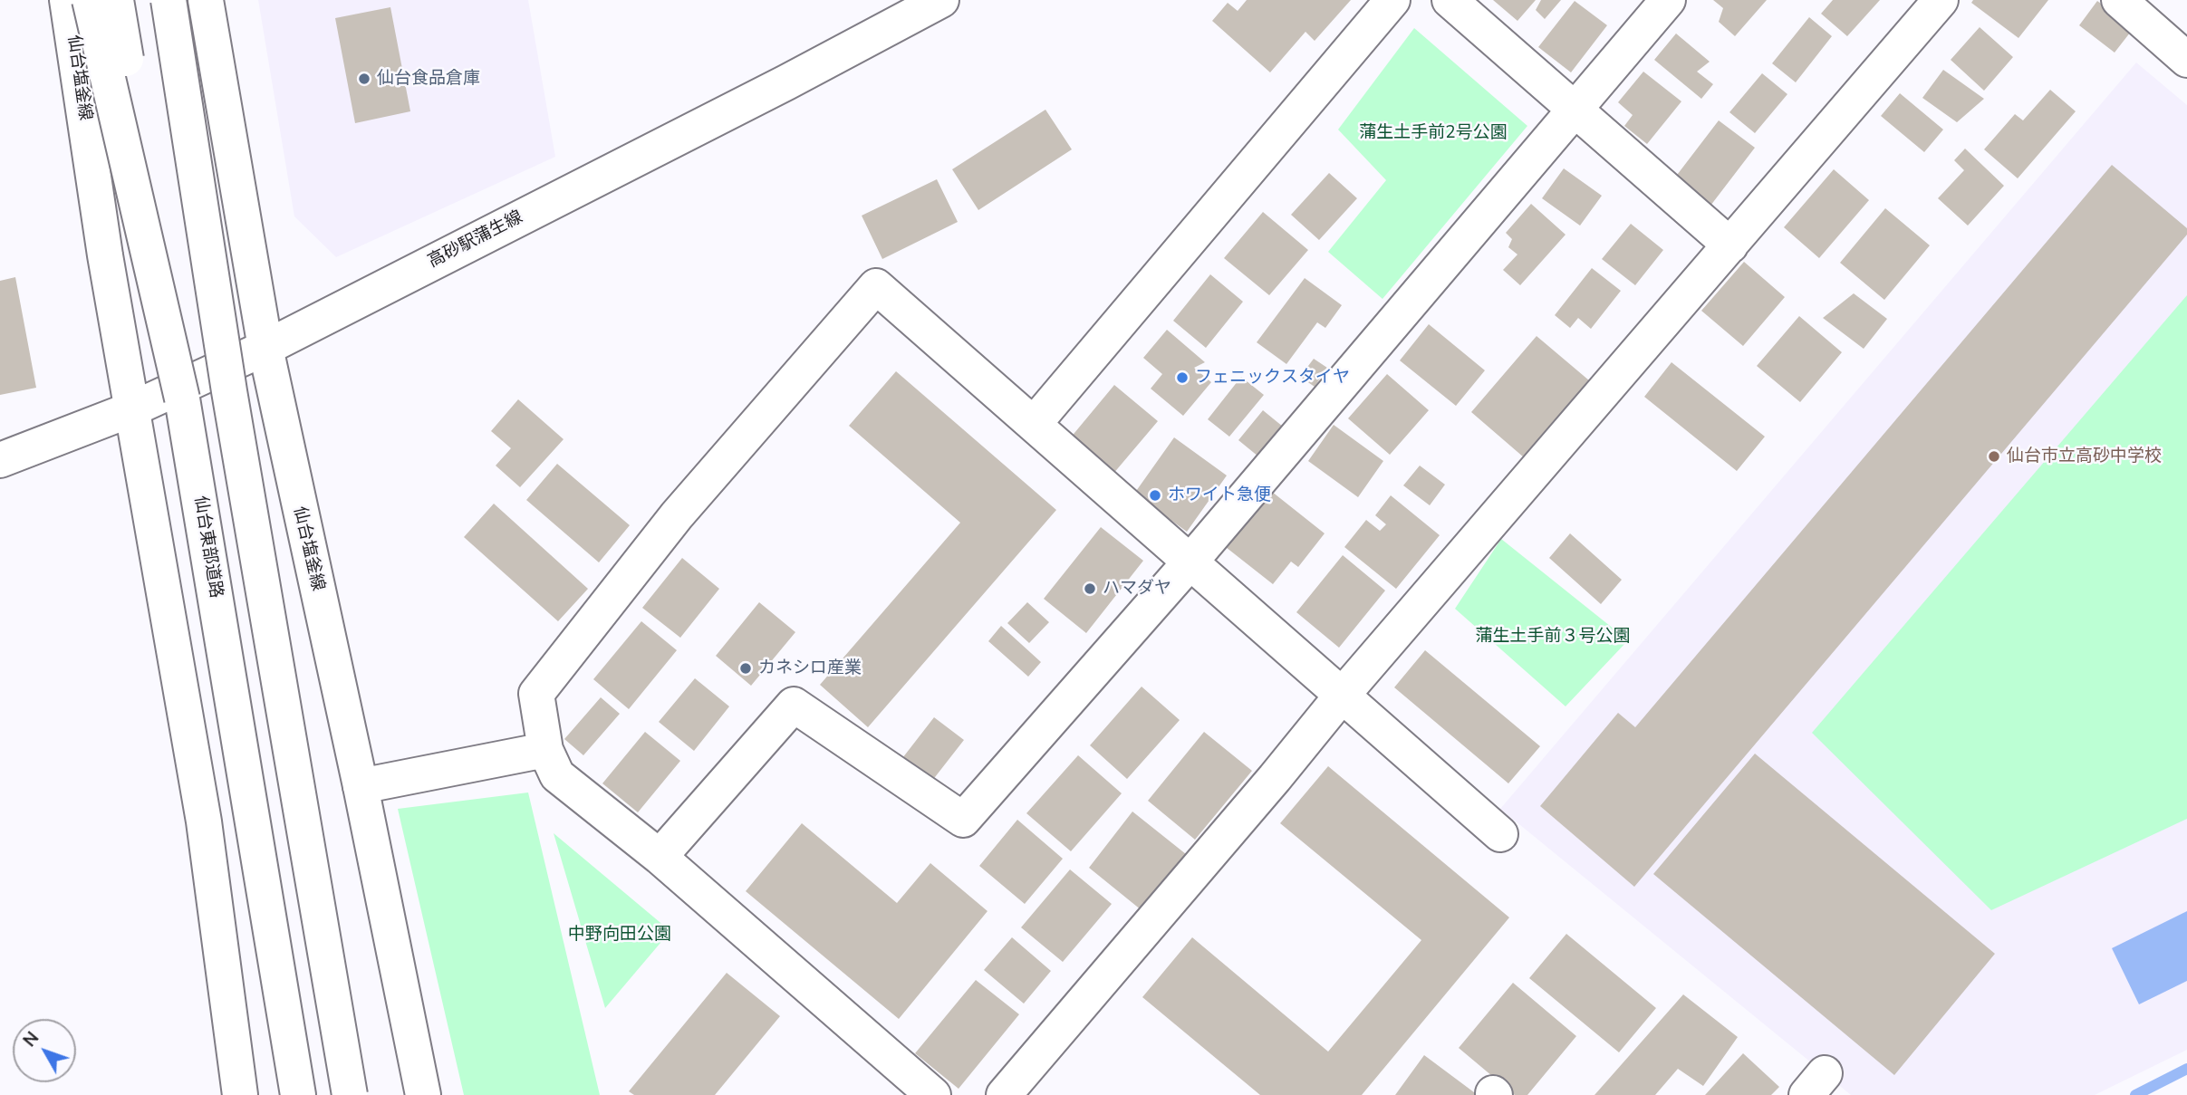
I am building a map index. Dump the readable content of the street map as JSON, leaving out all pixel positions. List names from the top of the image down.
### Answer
{
  "streets": {
    "main road": ["仙台塩釜線", "高砂駅蒲生線", "仙台東部道路"]
  },
  "crossings": [
    ["仙台塩釜線", "高砂駅蒲生線"]
  ],
  "parks": ["蒲生土手前2号公園", "蒲生土手前３号公園", "中野向田公園"],
  "places": [
    "仙台食品倉庫",
    "フェニックスタイヤ",
    "仙台市立高砂中学校",
    "ホワイト急便",
    "ハマダヤ",
    "カネシロ産業"
  ],
  "north": "top left"
}
